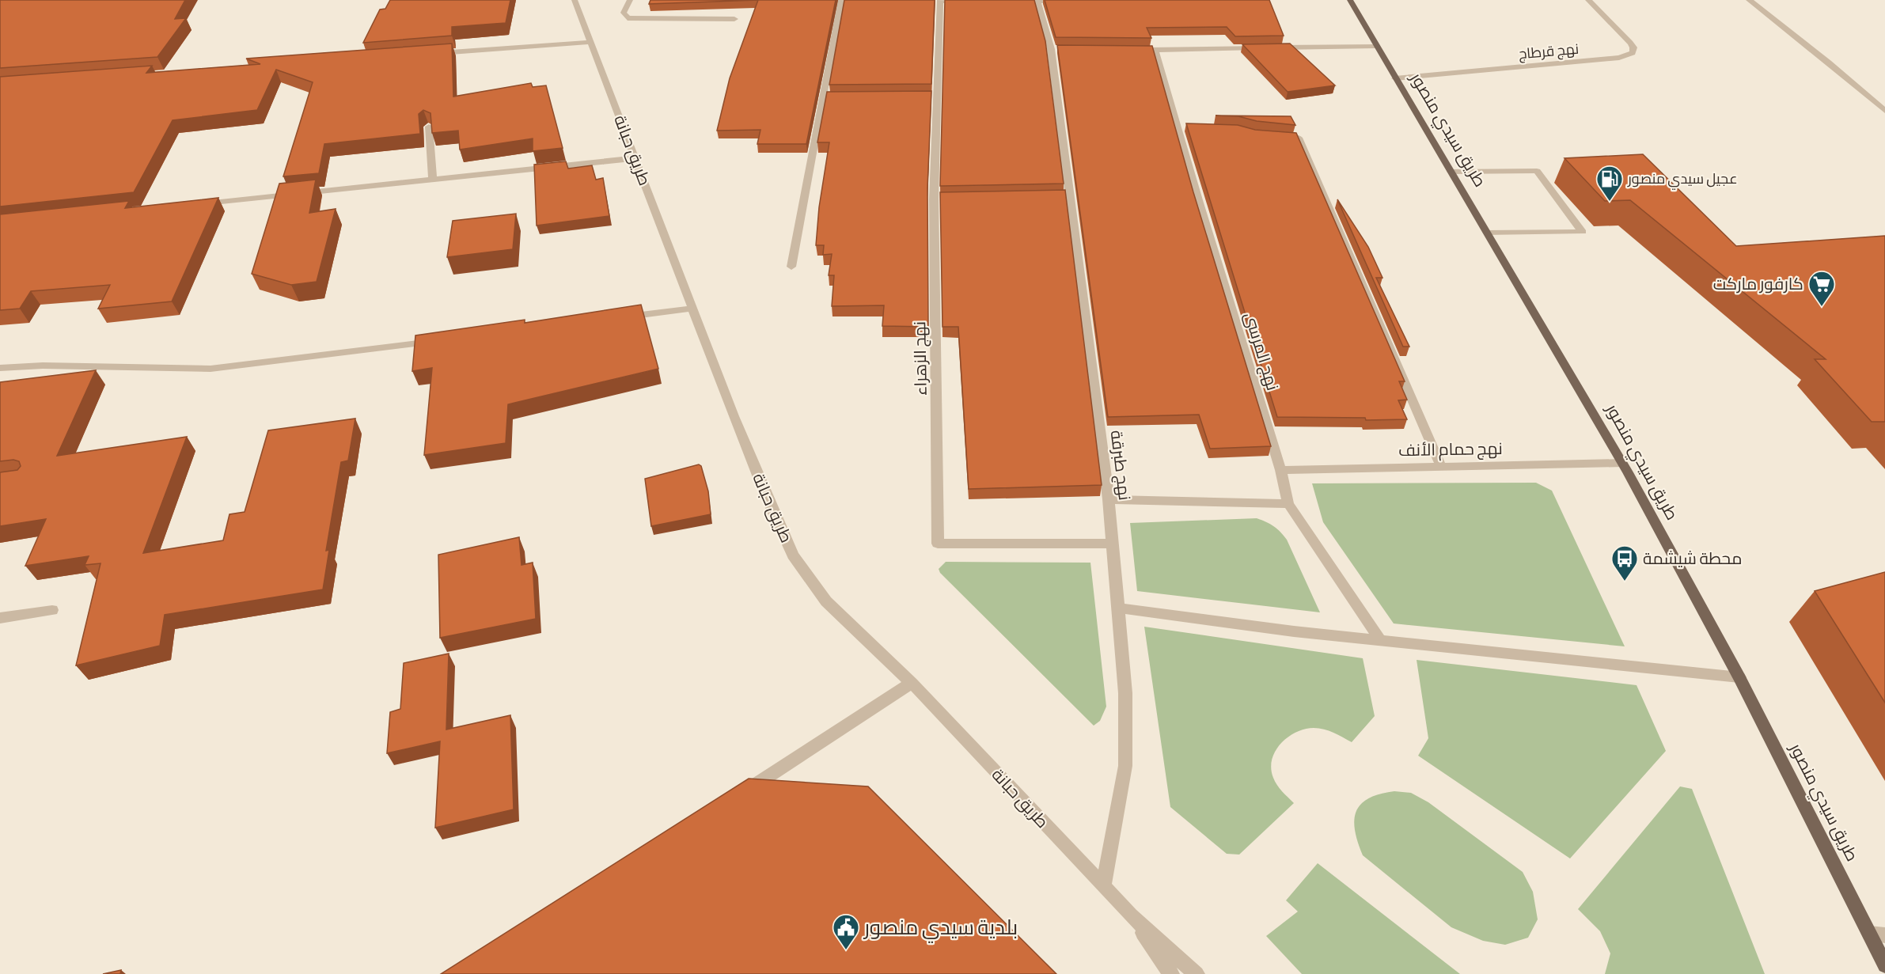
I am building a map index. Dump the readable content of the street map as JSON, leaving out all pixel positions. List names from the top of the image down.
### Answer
{
  "streets": {
    "main road": ["طريق سيدي منصور"],
    "street": [
      "نهج قرطاج",
      "طريق حبانة",
      "نهج المرسى",
      "نهج الزهراء",
      "نهج حمام الأنف",
      "نهج طبرقة"
    ]
  },
  "crossings": [
    ["نهج قرطاج", "طريق سيدي منصور"],
    ["طريق سيدي منصور", "نهج حمام الأنف"],
    ["طريق حبانة", "نهج طبرقة"],
    ["نهج المرسى", "نهج حمام الأنف"],
    ["نهج الزهراء", "نهج طبرقة"]
  ],
  "places": {
    "fuel station": ["عجيل سيدي منصور"],
    "supermarket": ["كارفور ماركت"],
    "bus stop": ["محطة شيشمة"],
    "public building": ["بلدية سيدي منصور"]
  }
}
